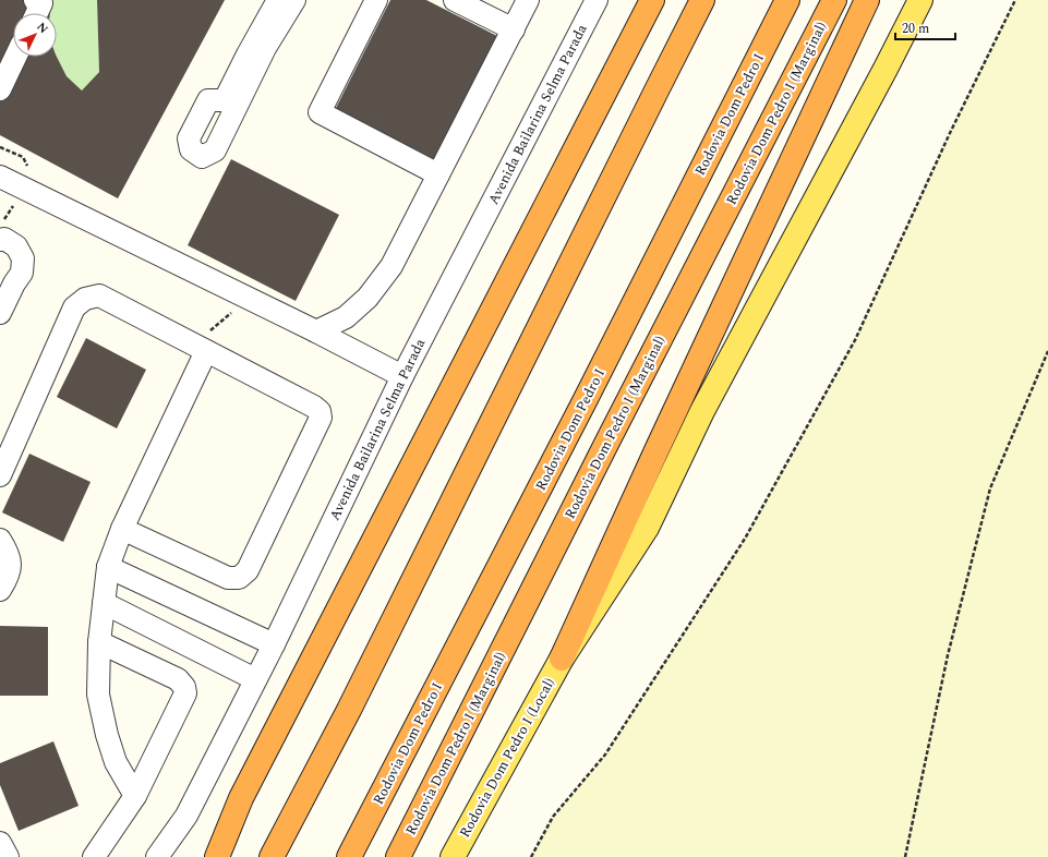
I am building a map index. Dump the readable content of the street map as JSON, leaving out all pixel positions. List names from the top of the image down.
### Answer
{
  "streets": {
    "highway": ["Rodovia Dom Pedro I (Marginal)", "Rodovia Dom Pedro I"],
    "main road": ["Rodovia Dom Pedro I (Local)"],
    "street": ["Avenida Bailarina Selma Parada"]
  },
  "scale_bar": "20 m",
  "north": "top right"
}
